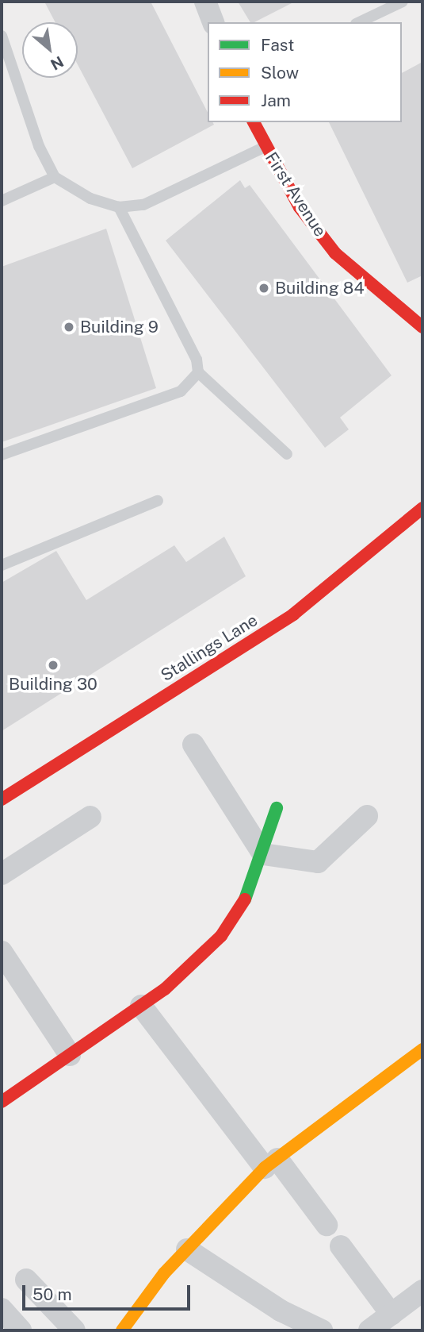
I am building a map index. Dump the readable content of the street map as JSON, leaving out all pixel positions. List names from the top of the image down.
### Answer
{
  "streets": {
    "street": ["First Avenue", "Stallings Lane"]
  },
  "places": ["Building 84", "Building 9", "Building 30"],
  "legend": ["Fast", "Slow", "Jam"],
  "scale_bar": "50 m",
  "north": "bottom right"
}
